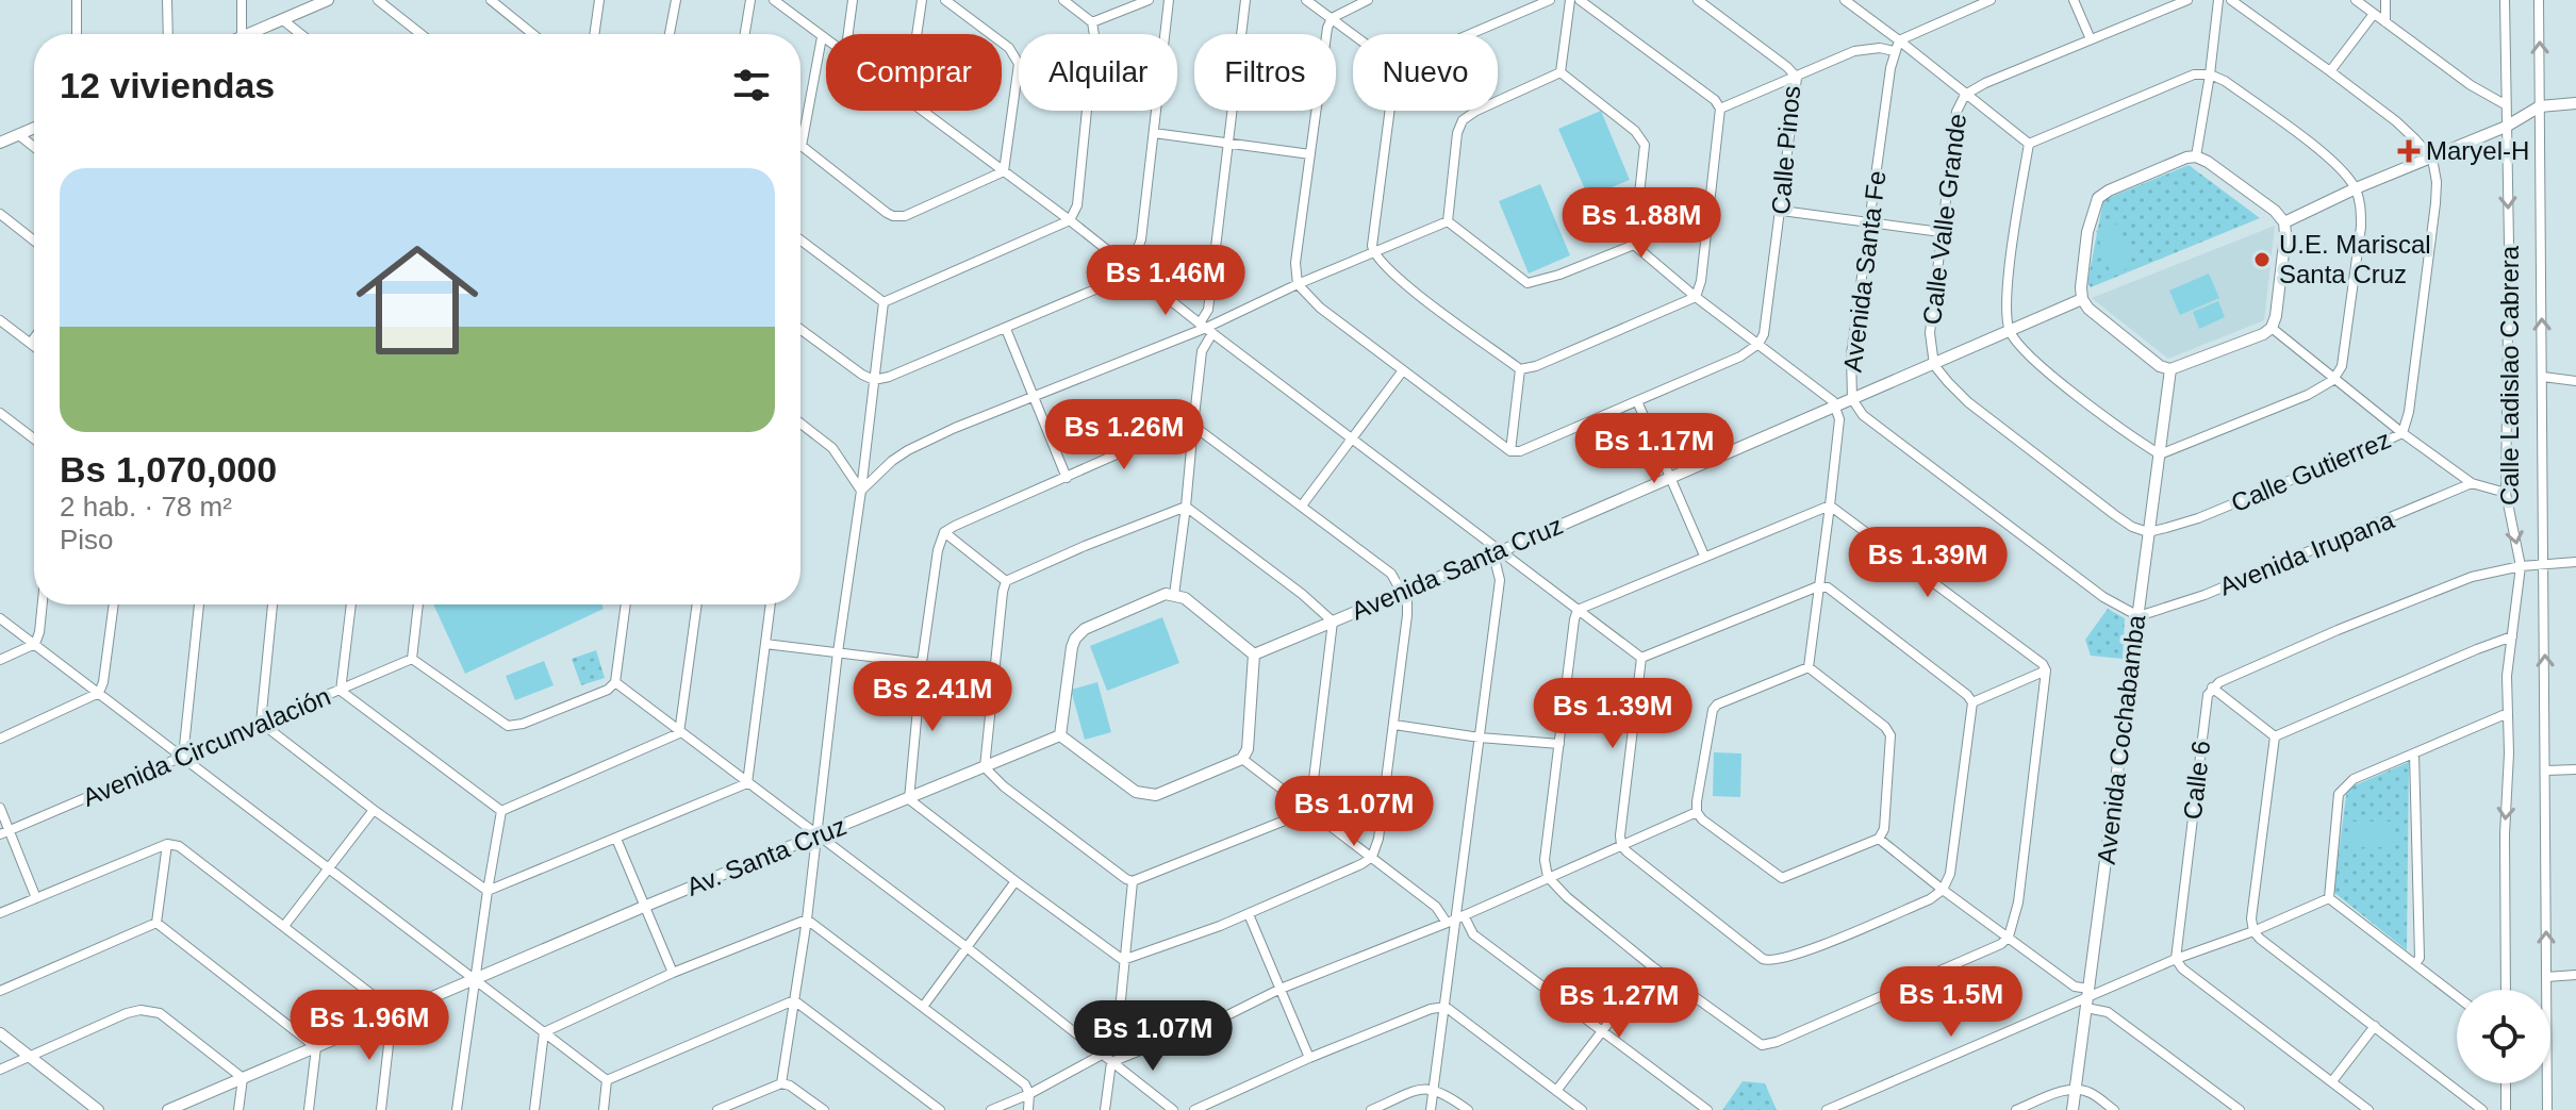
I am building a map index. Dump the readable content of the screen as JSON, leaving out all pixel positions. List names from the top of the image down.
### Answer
{
  "streets": {
    "street": [
      "Calle Pinos",
      "Calle Valle Grande",
      "Avenida Santa Fe",
      "Calle Ladislao Cabrera",
      "Calle Gutierrez",
      "Avenida Irupana",
      "Avenida Santa Cruz",
      "Avenida Cochabamba",
      "Avenida Circunvalación",
      "Calle 6",
      "Av. Santa Cruz"
    ]
  },
  "crossings": [
    ["Calle Valle Grande", "Avenida Santa Cruz"],
    ["Avenida Santa Fe", "Avenida Irupana"],
    ["Avenida Santa Fe", "Avenida Santa Cruz"],
    ["Avenida Santa Fe", "Avenida Cochabamba"],
    ["Calle Gutierrez", "Avenida Cochabamba"],
    ["Avenida Irupana", "Avenida Cochabamba"],
    ["Avenida Santa Cruz", "Avenida Cochabamba"],
    ["Avenida Santa Cruz", "Av. Santa Cruz"]
  ],
  "places": {
    "health": ["Maryel-H"],
    "other": ["U.E. Mariscal Santa Cruz"]
  },
  "page": {
    "chip": [
      "Comprar",
      "Alquilar",
      "Filtros",
      "Nuevo"
    ],
    "heading": "12 viviendas",
    "list": [
      {
        "name": "Bs 1,070,000",
        "note": "2 hab. · 78 m² · Piso"
      }
    ],
    "price": [
      "Bs 1.88M",
      "Bs 1.46M",
      "Bs 1.26M",
      "Bs 1.17M",
      "Bs 1.39M",
      "Bs 2.41M",
      "Bs 1.39M",
      "Bs 1.07M",
      "Bs 1.5M",
      "Bs 1.27M",
      "Bs 1.96M",
      "Bs 1.07M"
    ]
  }
}
